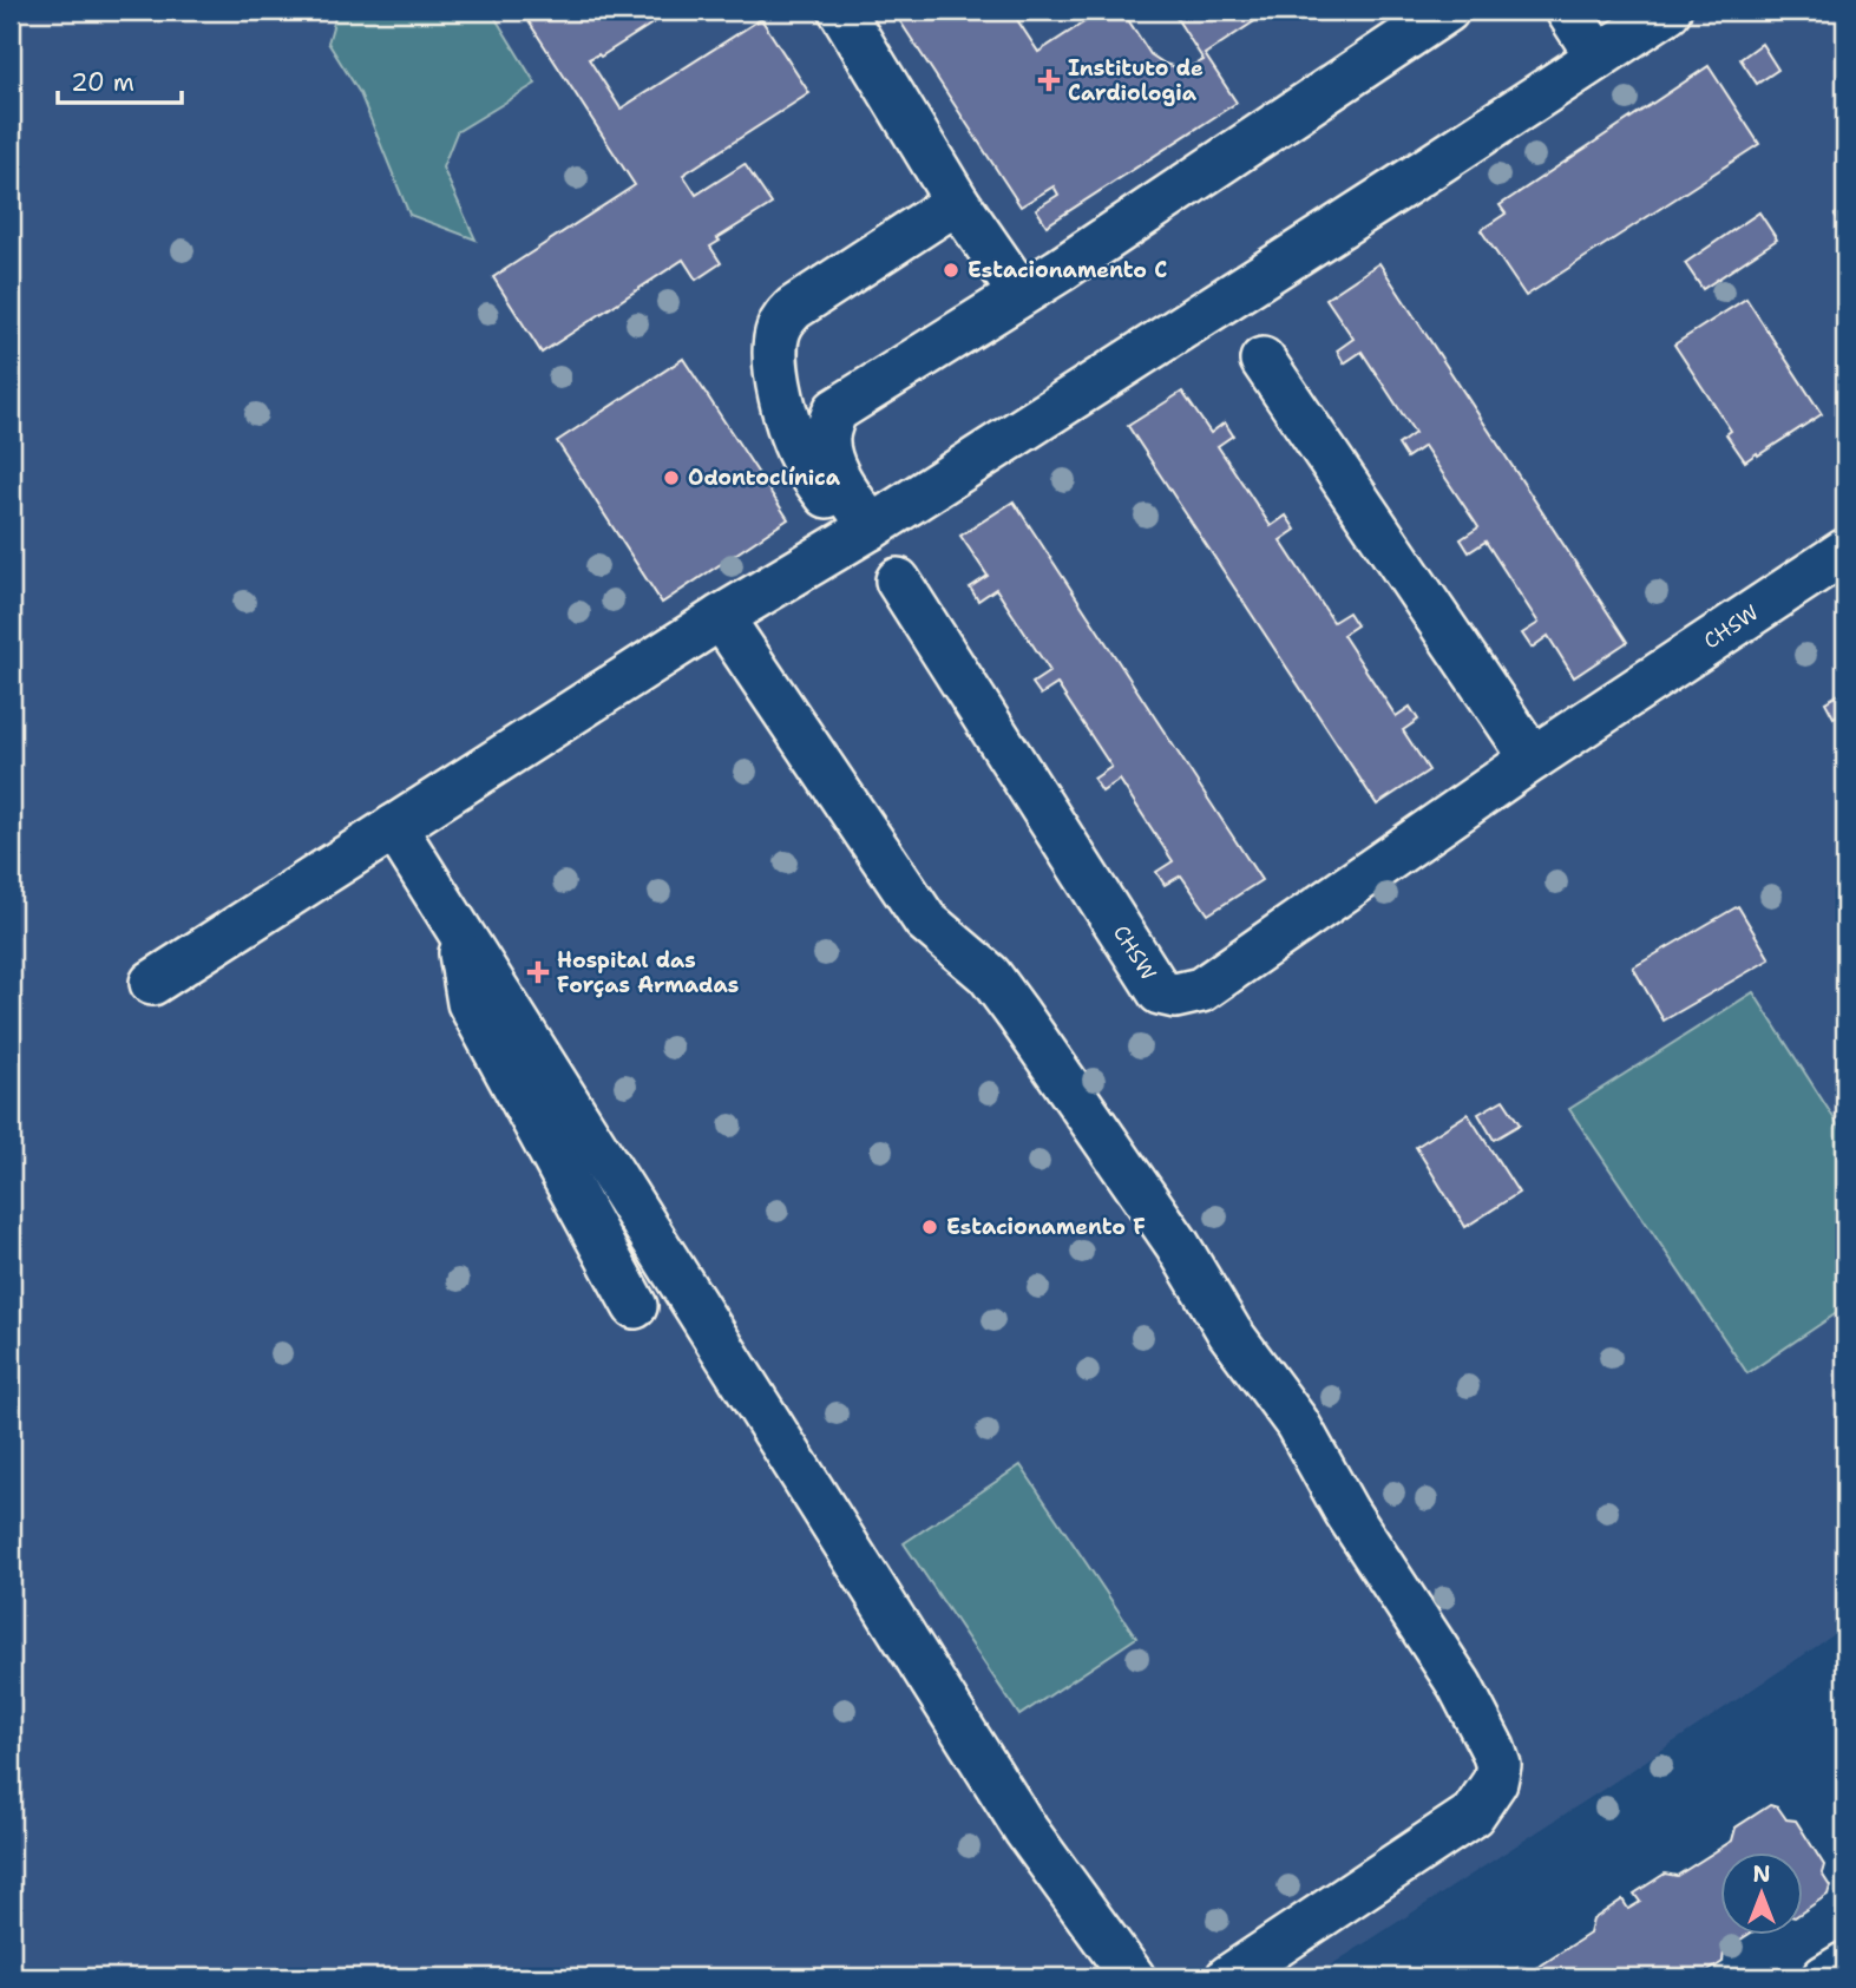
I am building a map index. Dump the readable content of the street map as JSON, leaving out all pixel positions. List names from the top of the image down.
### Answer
{
  "streets": {
    "street": ["CHSW"]
  },
  "places": {
    "health": ["Instituto de Cardiologia", "Hospital das Forças Armadas"],
    "other": ["Estacionamento C", "Odontoclínica", "Estacionamento F"]
  },
  "scale_bar": "20 m",
  "north": "top"
}
